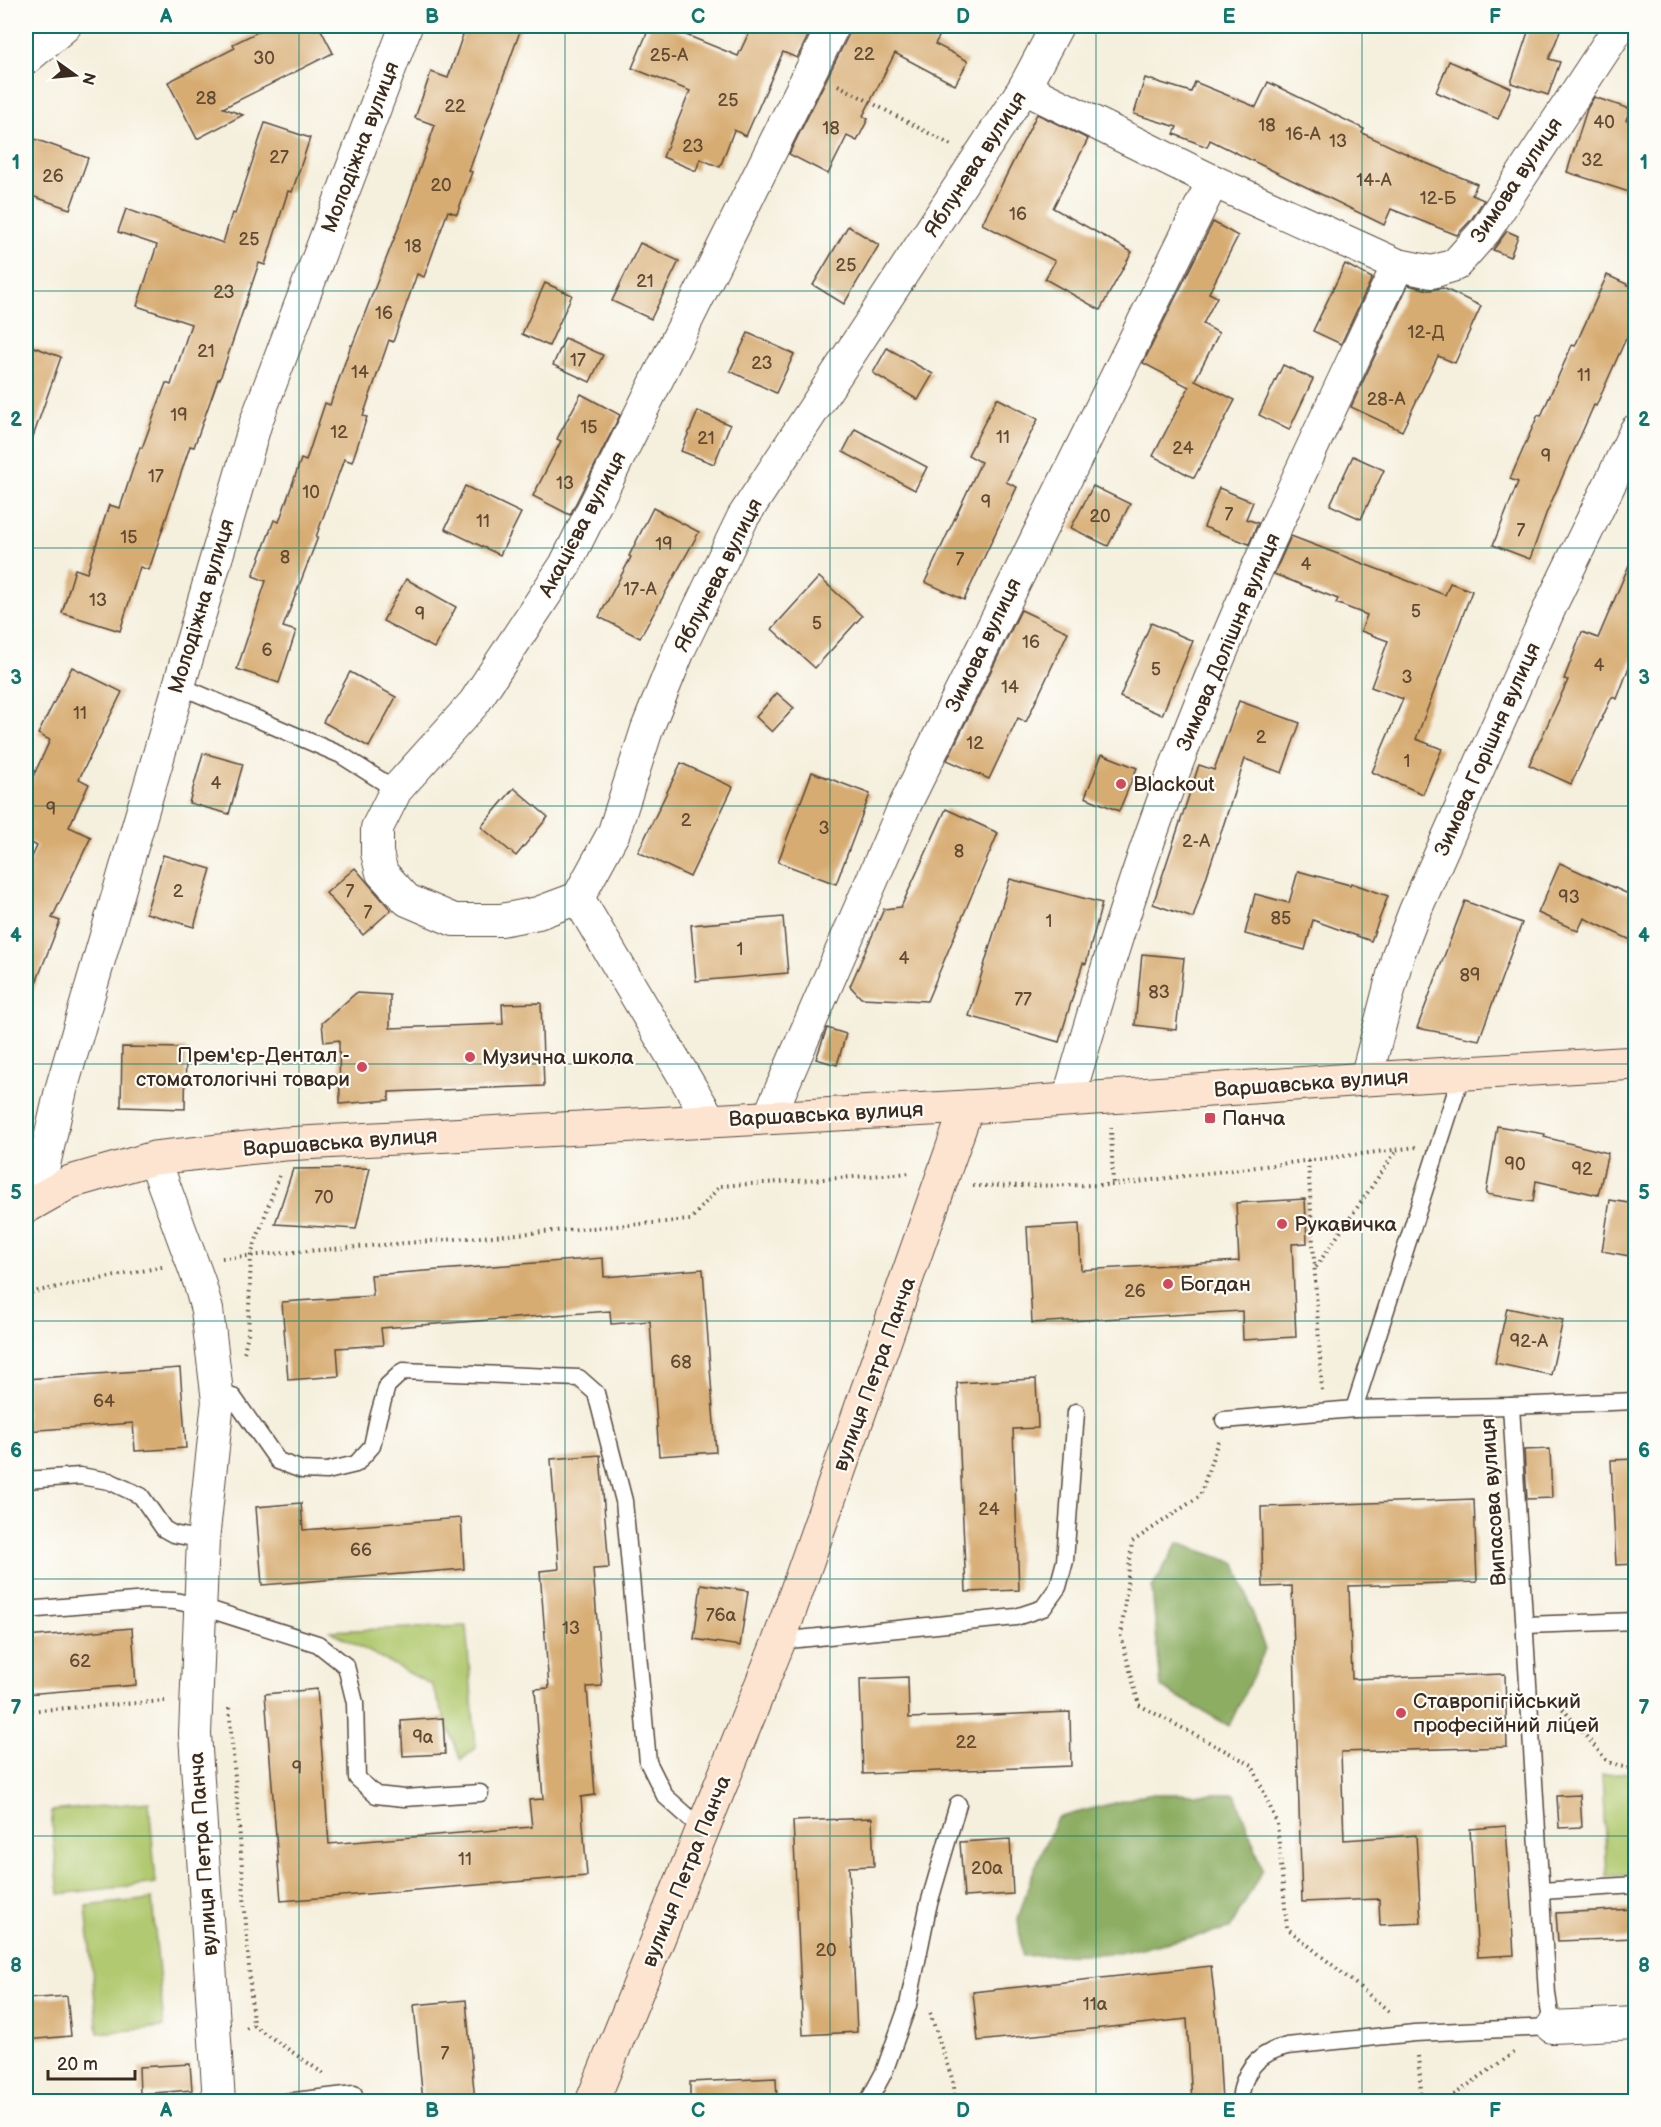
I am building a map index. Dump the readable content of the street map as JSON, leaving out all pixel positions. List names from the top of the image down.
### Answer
{
  "streets": {
    "street": [
      "Молодіжна вулиця",
      "Яблунева вулиця",
      "Зимова вулиця",
      "Акацієва вулиця",
      "Зимова Долішня вулиця",
      "Зимова Горішня вулиця",
      "Варшавська вулиця",
      "вулиця Петра Панча"
    ],
    "lane": ["Випасова вулиця"]
  },
  "crossings": [
    ["Молодіжна вулиця", "Варшавська вулиця"],
    ["Яблунева вулиця", "Зимова вулиця"],
    ["Яблунева вулиця", "Акацієва вулиця"],
    ["Зимова вулиця", "Зимова Долішня вулиця"],
    ["Зимова вулиця", "Варшавська вулиця"],
    ["Зимова Долішня вулиця", "Варшавська вулиця"],
    ["Зимова Горішня вулиця", "Варшавська вулиця"],
    ["Варшавська вулиця", "вулиця Петра Панча"]
  ],
  "places": {
    "other": [
      "Blackout",
      "Музична школа",
      "Прем'єр-Дентал - стоматологічні товари",
      "Рукавичка",
      "Богдан",
      "Ставропігійський професійний ліцей"
    ],
    "transit": ["Панча"]
  },
  "house_numbers": [
    "22",
    "25-А",
    "30",
    "28",
    "25",
    "22",
    "40",
    "18",
    "18",
    "16-А",
    "13",
    "23",
    "27",
    "32",
    "26",
    "14-А",
    "20",
    "12-Б",
    "16",
    "25",
    "18",
    "25",
    "21",
    "23",
    "16",
    "12-Д",
    "21",
    "17",
    "23",
    "14",
    "11",
    "28-А",
    "19",
    "15",
    "12",
    "11",
    "21",
    "24",
    "9",
    "17",
    "13",
    "10",
    "9",
    "7",
    "20",
    "11",
    "7",
    "15",
    "19",
    "8",
    "7",
    "4",
    "17-А",
    "13",
    "5",
    "9",
    "5",
    "16",
    "6",
    "4",
    "5",
    "3",
    "14",
    "11",
    "2",
    "12",
    "1",
    "4",
    "9",
    "2",
    "3",
    "2-А",
    "8",
    "2",
    "7",
    "93",
    "7",
    "85",
    "1",
    "1",
    "4",
    "89",
    "83",
    "77",
    "90",
    "92",
    "70",
    "26",
    "92-А",
    "68",
    "64",
    "24",
    "66",
    "76а",
    "13",
    "62",
    "9а",
    "22",
    "9",
    "11",
    "20а",
    "20",
    "11а",
    "7"
  ],
  "scale_bar": "20 m",
  "north": "right",
  "grid": {
    "columns": [
      "A",
      "B",
      "C",
      "D",
      "E",
      "F"
    ],
    "rows": [
      "1",
      "2",
      "3",
      "4",
      "5",
      "6",
      "7",
      "8"
    ]
  }
}
